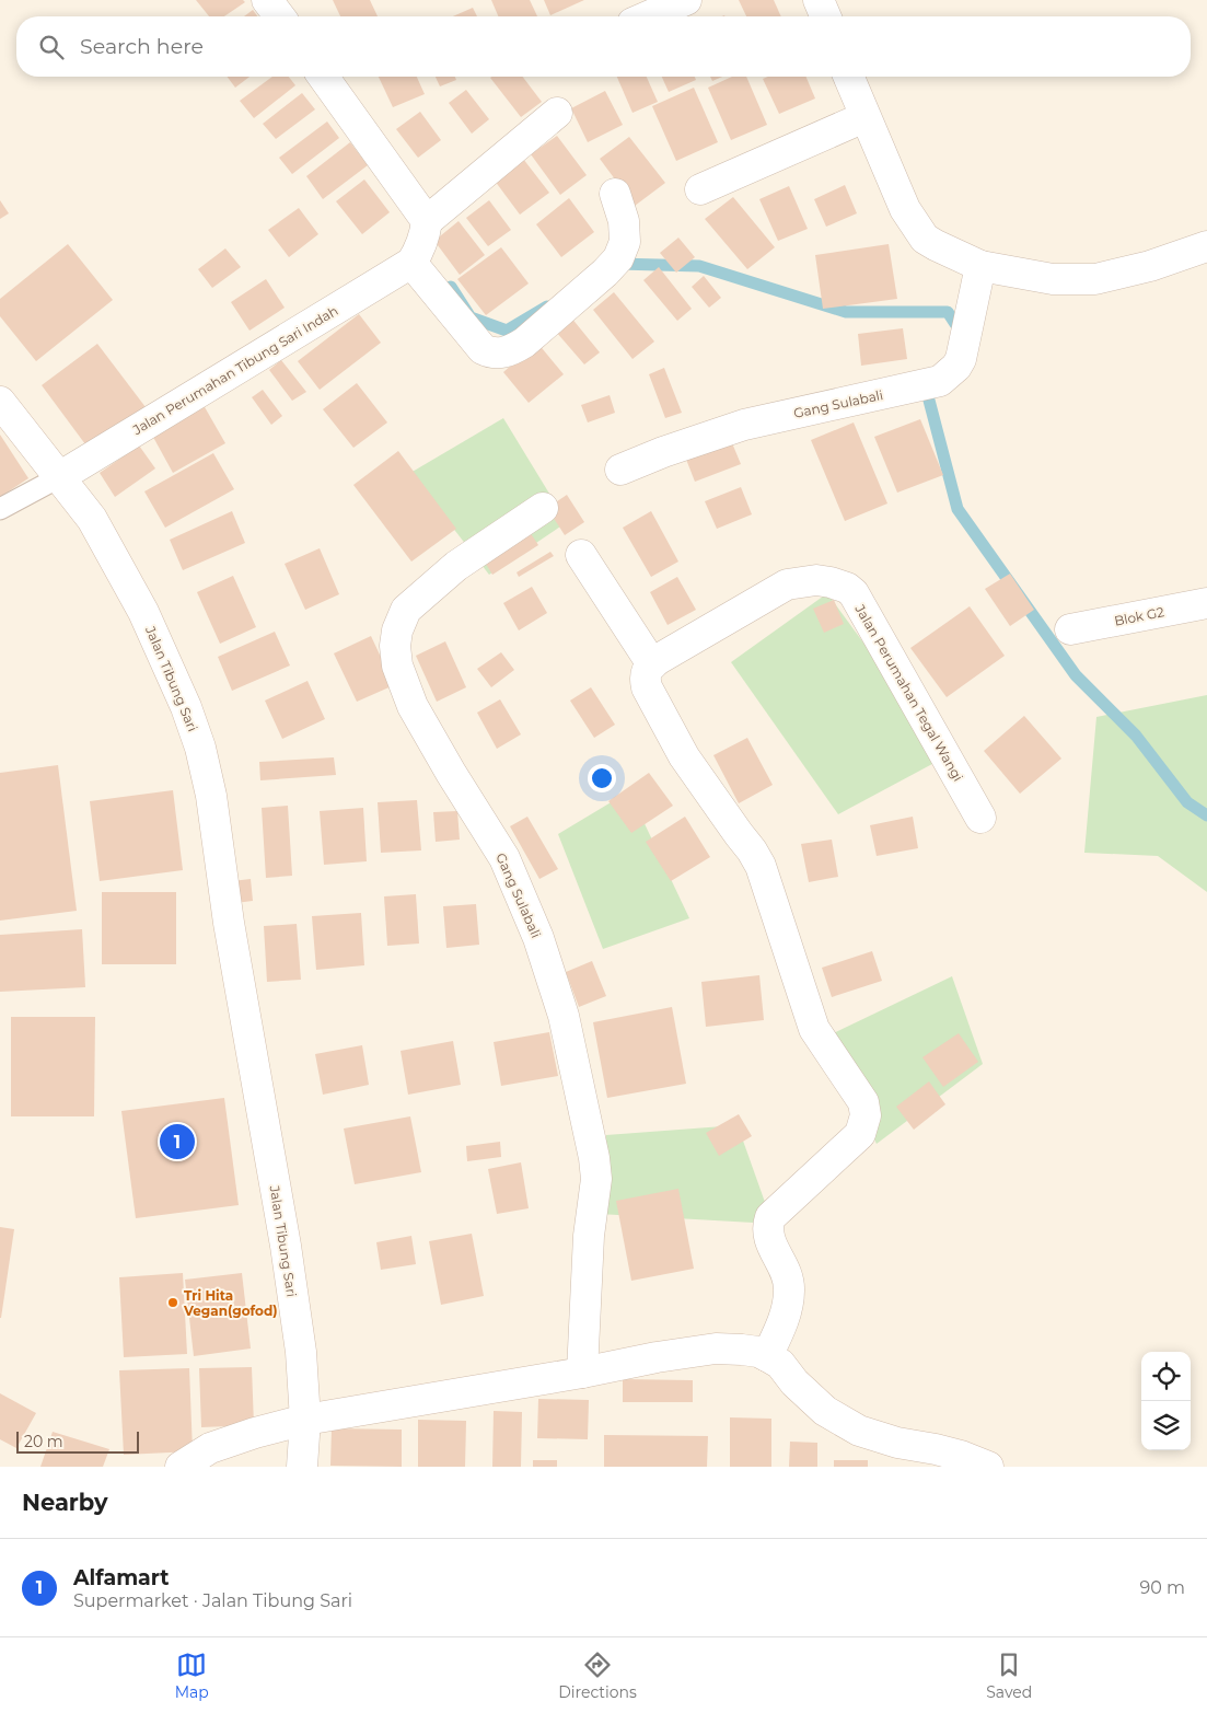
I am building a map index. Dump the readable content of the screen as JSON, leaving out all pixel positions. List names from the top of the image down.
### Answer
{
  "streets": {
    "street": [
      "Jalan Perumahan Tibung Sari Indah",
      "Gang Sulabali",
      "Blok G2",
      "Jalan Tibung Sari",
      "Jalan Perumahan Tegal Wangi"
    ]
  },
  "crossings": [
    ["Jalan Perumahan Tibung Sari Indah", "Jalan Tibung Sari"]
  ],
  "places": ["Tri Hita Vegan(gofod)"],
  "scale_bar": "20 m",
  "page": {
    "search": "Search here",
    "pins": "1",
    "scale": "20 m",
    "heading": "Nearby",
    "list": [
      {
        "mark": "1",
        "name": "Alfamart",
        "note": "Supermarket · Jalan Tibung Sari",
        "value": "90 m"
      }
    ],
    "nav": ["Map", "Directions", "Saved"]
  }
}
